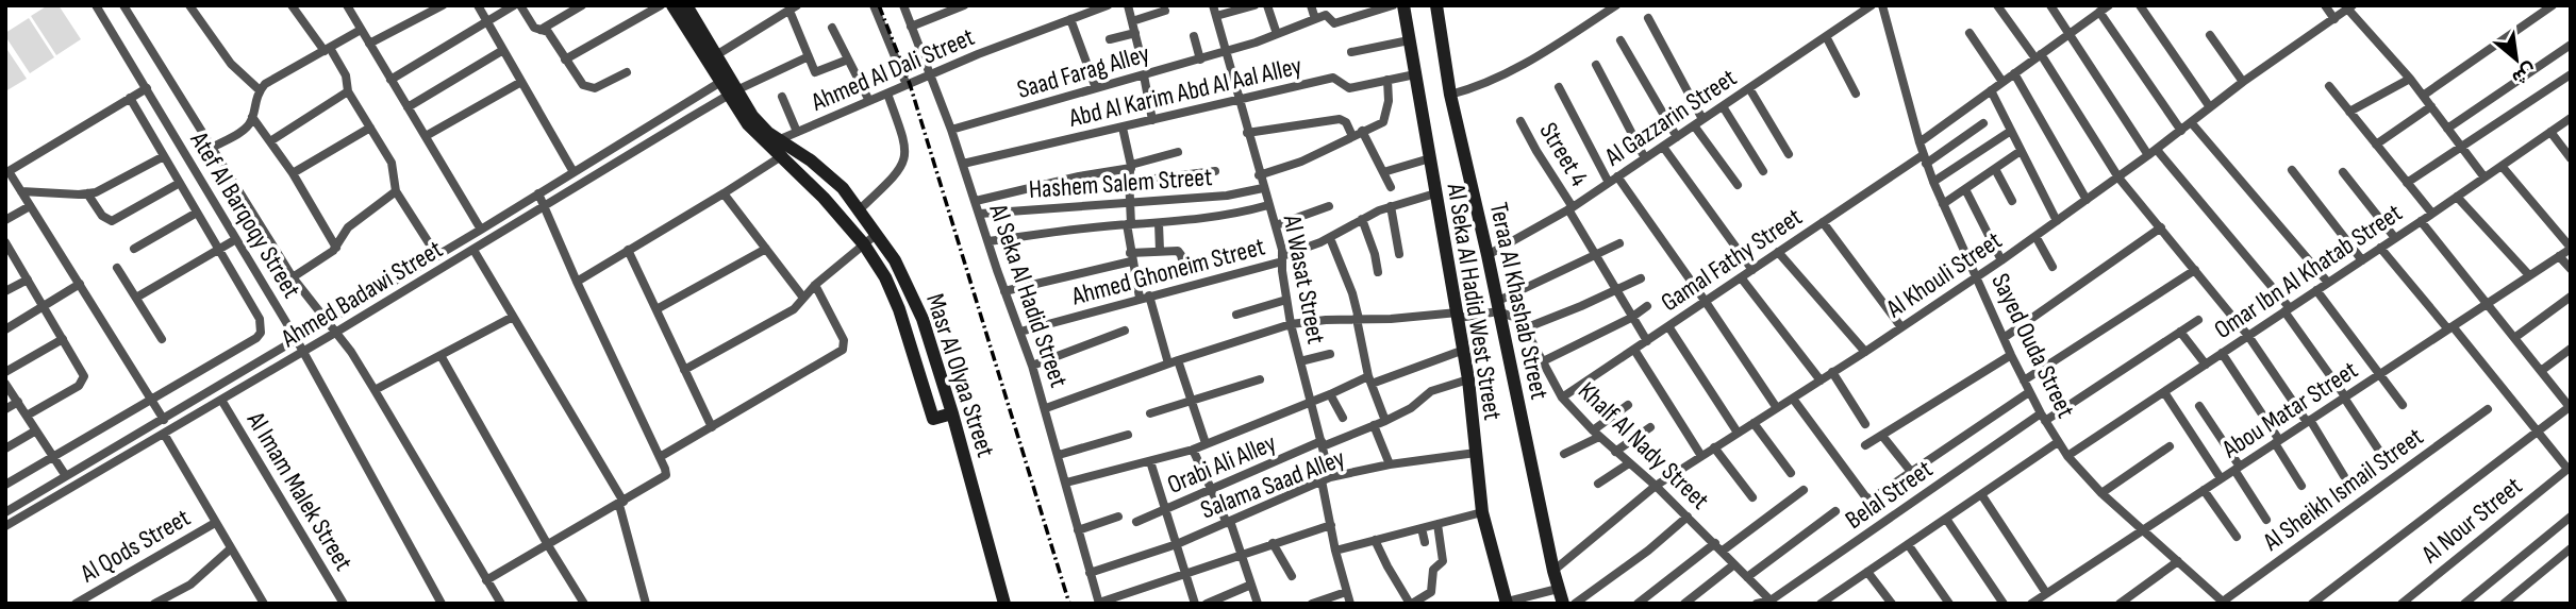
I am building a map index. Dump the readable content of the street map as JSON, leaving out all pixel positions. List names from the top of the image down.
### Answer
{
  "streets": {
    "street": [
      "Ahmed Al Dali Street",
      "Saad Farag Alley",
      "Abd Al Karim Abd Al Aal Alley",
      "Al Gazzarin Street",
      "Street 4",
      "Hashem Salem Street",
      "Atef Al Barqoqy Street",
      "Gamal Fathy Street",
      "Ahmed Ghoneim Street",
      "Omar Ibn Al Khatab Street",
      "Al Khouli Street",
      "Al Wasat Street",
      "Ahmed Badawi Street",
      "Al Seka Al Hadid Street",
      "Teraa Al Khashab Street",
      "Al Seka Al Hadid West Street",
      "Sayed Ouda Street",
      "Masr Al Olyaa Street",
      "Abou Matar Street",
      "Khalf Al Nady Street",
      "Orabi Ali Alley",
      "Salama Saad Alley",
      "Al Sheikh Ismail Street",
      "Al Imam Malek Street",
      "Belal Street",
      "Al Nour Street",
      "Al Qods Street"
    ]
  },
  "crossings": [
    ["Ahmed Al Dali Street", "Al Seka Al Hadid Street"],
    ["Ahmed Al Dali Street", "Masr Al Olyaa Street"],
    ["Saad Farag Alley", "Al Wasat Street"],
    ["Saad Farag Alley", "Al Seka Al Hadid Street"],
    ["Abd Al Karim Abd Al Aal Alley", "Al Wasat Street"],
    ["Abd Al Karim Abd Al Aal Alley", "Al Seka Al Hadid Street"],
    ["Abd Al Karim Abd Al Aal Alley", "Al Seka Al Hadid West Street"],
    ["Al Gazzarin Street", "Street 4"],
    ["Al Gazzarin Street", "Teraa Al Khashab Street"],
    ["Street 4", "Gamal Fathy Street"],
    ["Hashem Salem Street", "Al Wasat Street"],
    ["Hashem Salem Street", "Al Seka Al Hadid Street"],
    ["Atef Al Barqoqy Street", "Ahmed Badawi Street"],
    ["Gamal Fathy Street", "Sayed Ouda Street"],
    ["Gamal Fathy Street", "Khalf Al Nady Street"],
    ["Ahmed Ghoneim Street", "Al Wasat Street"],
    ["Ahmed Ghoneim Street", "Al Seka Al Hadid Street"],
    ["Ahmed Ghoneim Street", "Al Seka Al Hadid West Street"],
    ["Omar Ibn Al Khatab Street", "Sayed Ouda Street"],
    ["Omar Ibn Al Khatab Street", "Al Nour Street"],
    ["Al Khouli Street", "Teraa Al Khashab Street"],
    ["Al Khouli Street", "Sayed Ouda Street"],
    ["Al Khouli Street", "Khalf Al Nady Street"],
    ["Al Wasat Street", "Orabi Ali Alley"],
    ["Al Wasat Street", "Salama Saad Alley"],
    ["Ahmed Badawi Street", "Masr Al Olyaa Street"],
    ["Ahmed Badawi Street", "Al Imam Malek Street"],
    ["Al Seka Al Hadid Street", "Salama Saad Alley"],
    ["Teraa Al Khashab Street", "Khalf Al Nady Street"],
    ["Al Seka Al Hadid West Street", "Orabi Ali Alley"],
    ["Al Seka Al Hadid West Street", "Salama Saad Alley"],
    ["Sayed Ouda Street", "Abou Matar Street"],
    ["Sayed Ouda Street", "Al Sheikh Ismail Street"],
    ["Sayed Ouda Street", "Belal Street"],
    ["Abou Matar Street", "Al Nour Street"],
    ["Khalf Al Nady Street", "Belal Street"]
  ],
  "north": "bottom right"
}
